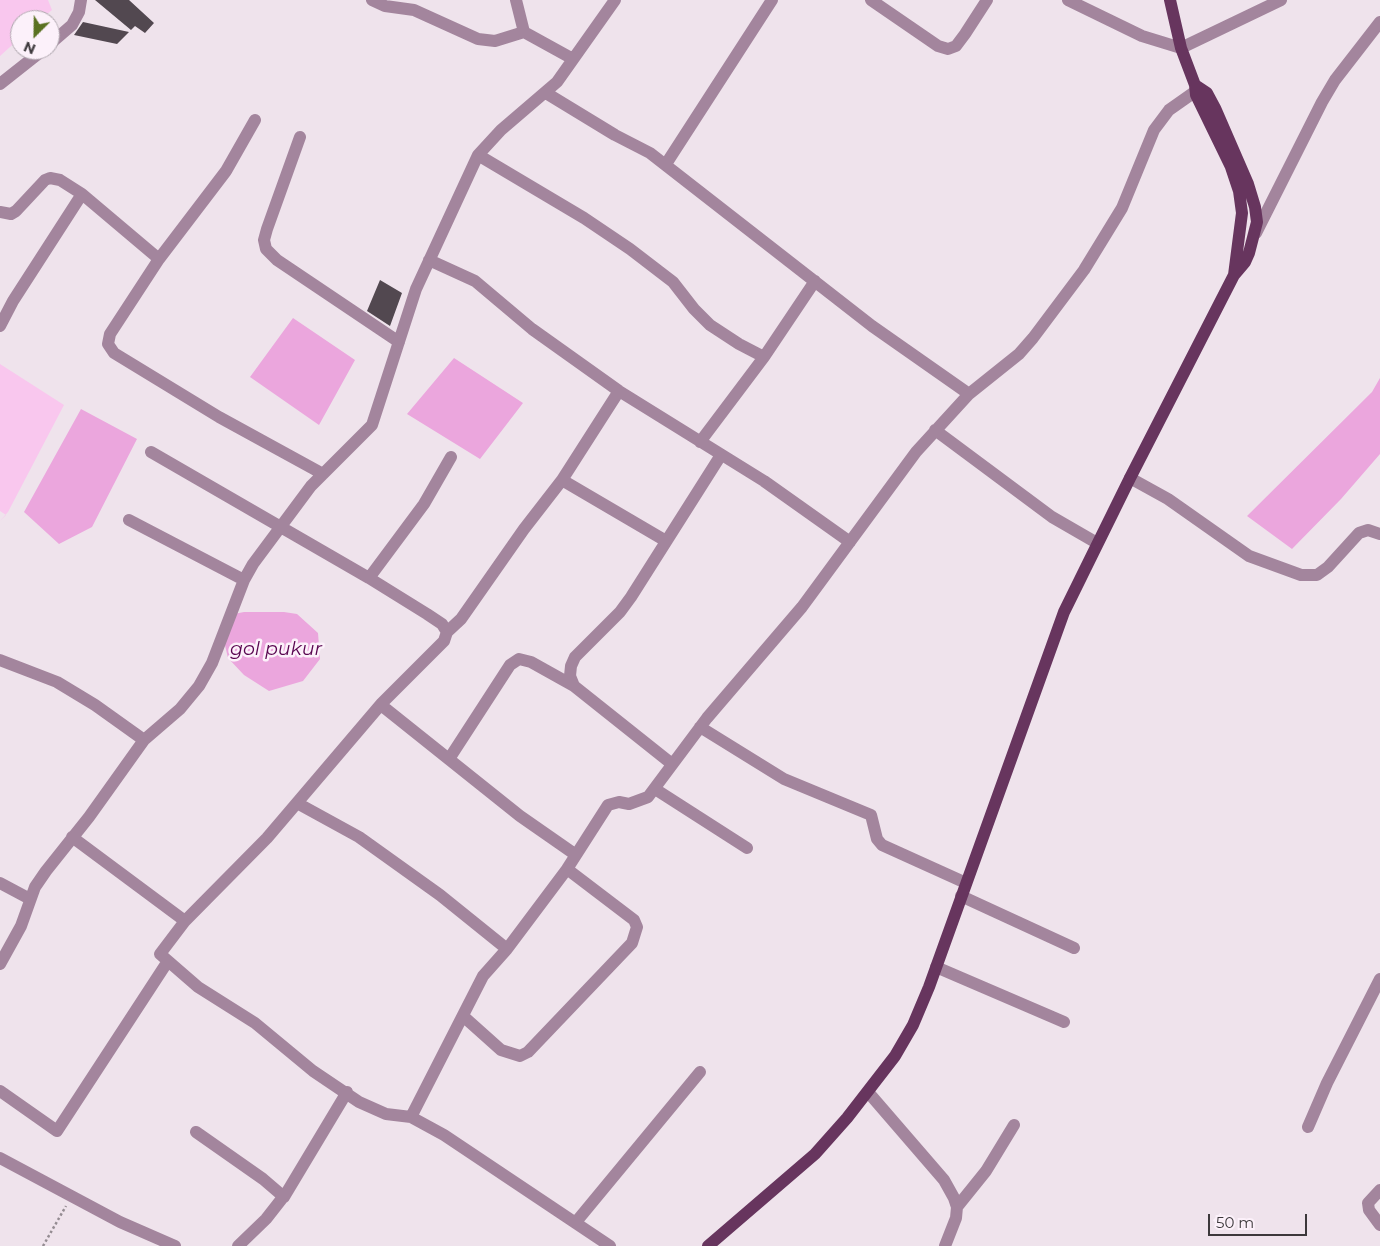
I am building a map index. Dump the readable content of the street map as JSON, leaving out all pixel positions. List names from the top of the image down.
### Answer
{
  "water": ["gol pukur"],
  "scale_bar": "50 m",
  "north": "bottom left"
}
